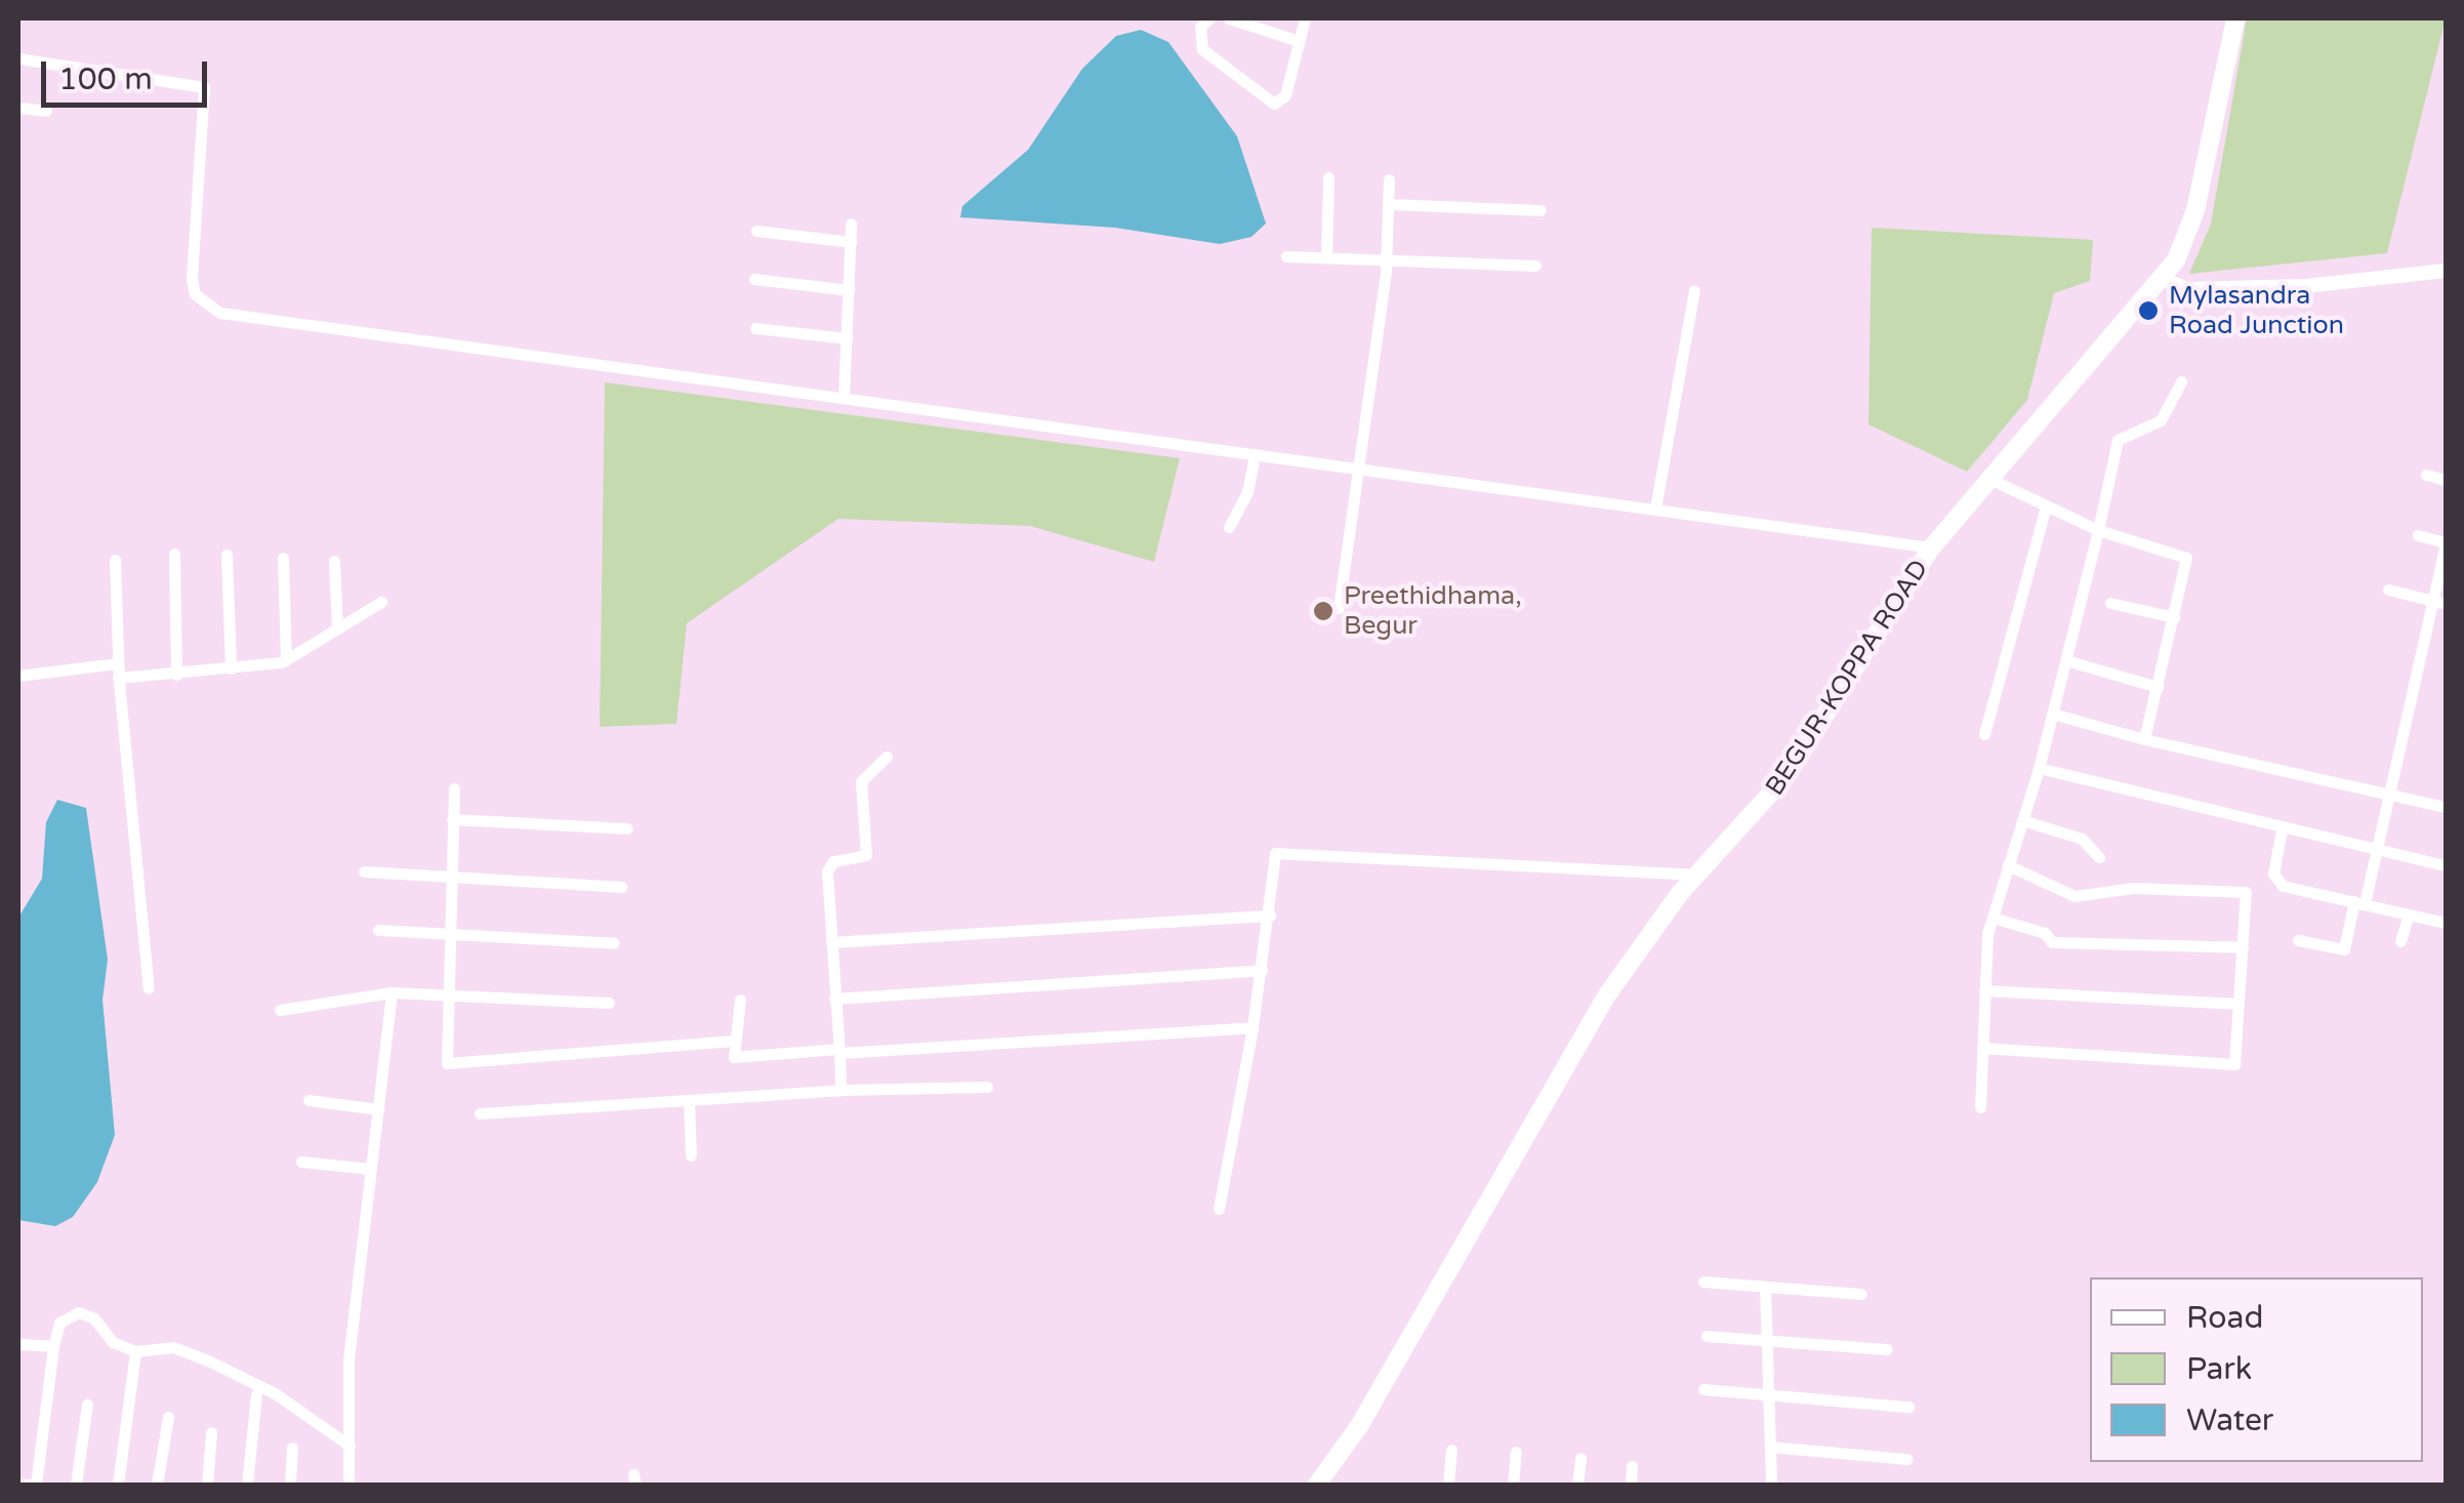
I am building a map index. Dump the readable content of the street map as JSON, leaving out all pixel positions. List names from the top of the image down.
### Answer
{
  "streets": {
    "main road": ["BEGUR-KOPPA ROAD"]
  },
  "places": ["Mylasandra Road Junction", "Preethidhama, Begur"],
  "legend": ["Road", "Park", "Water"],
  "scale_bar": "100 m"
}
